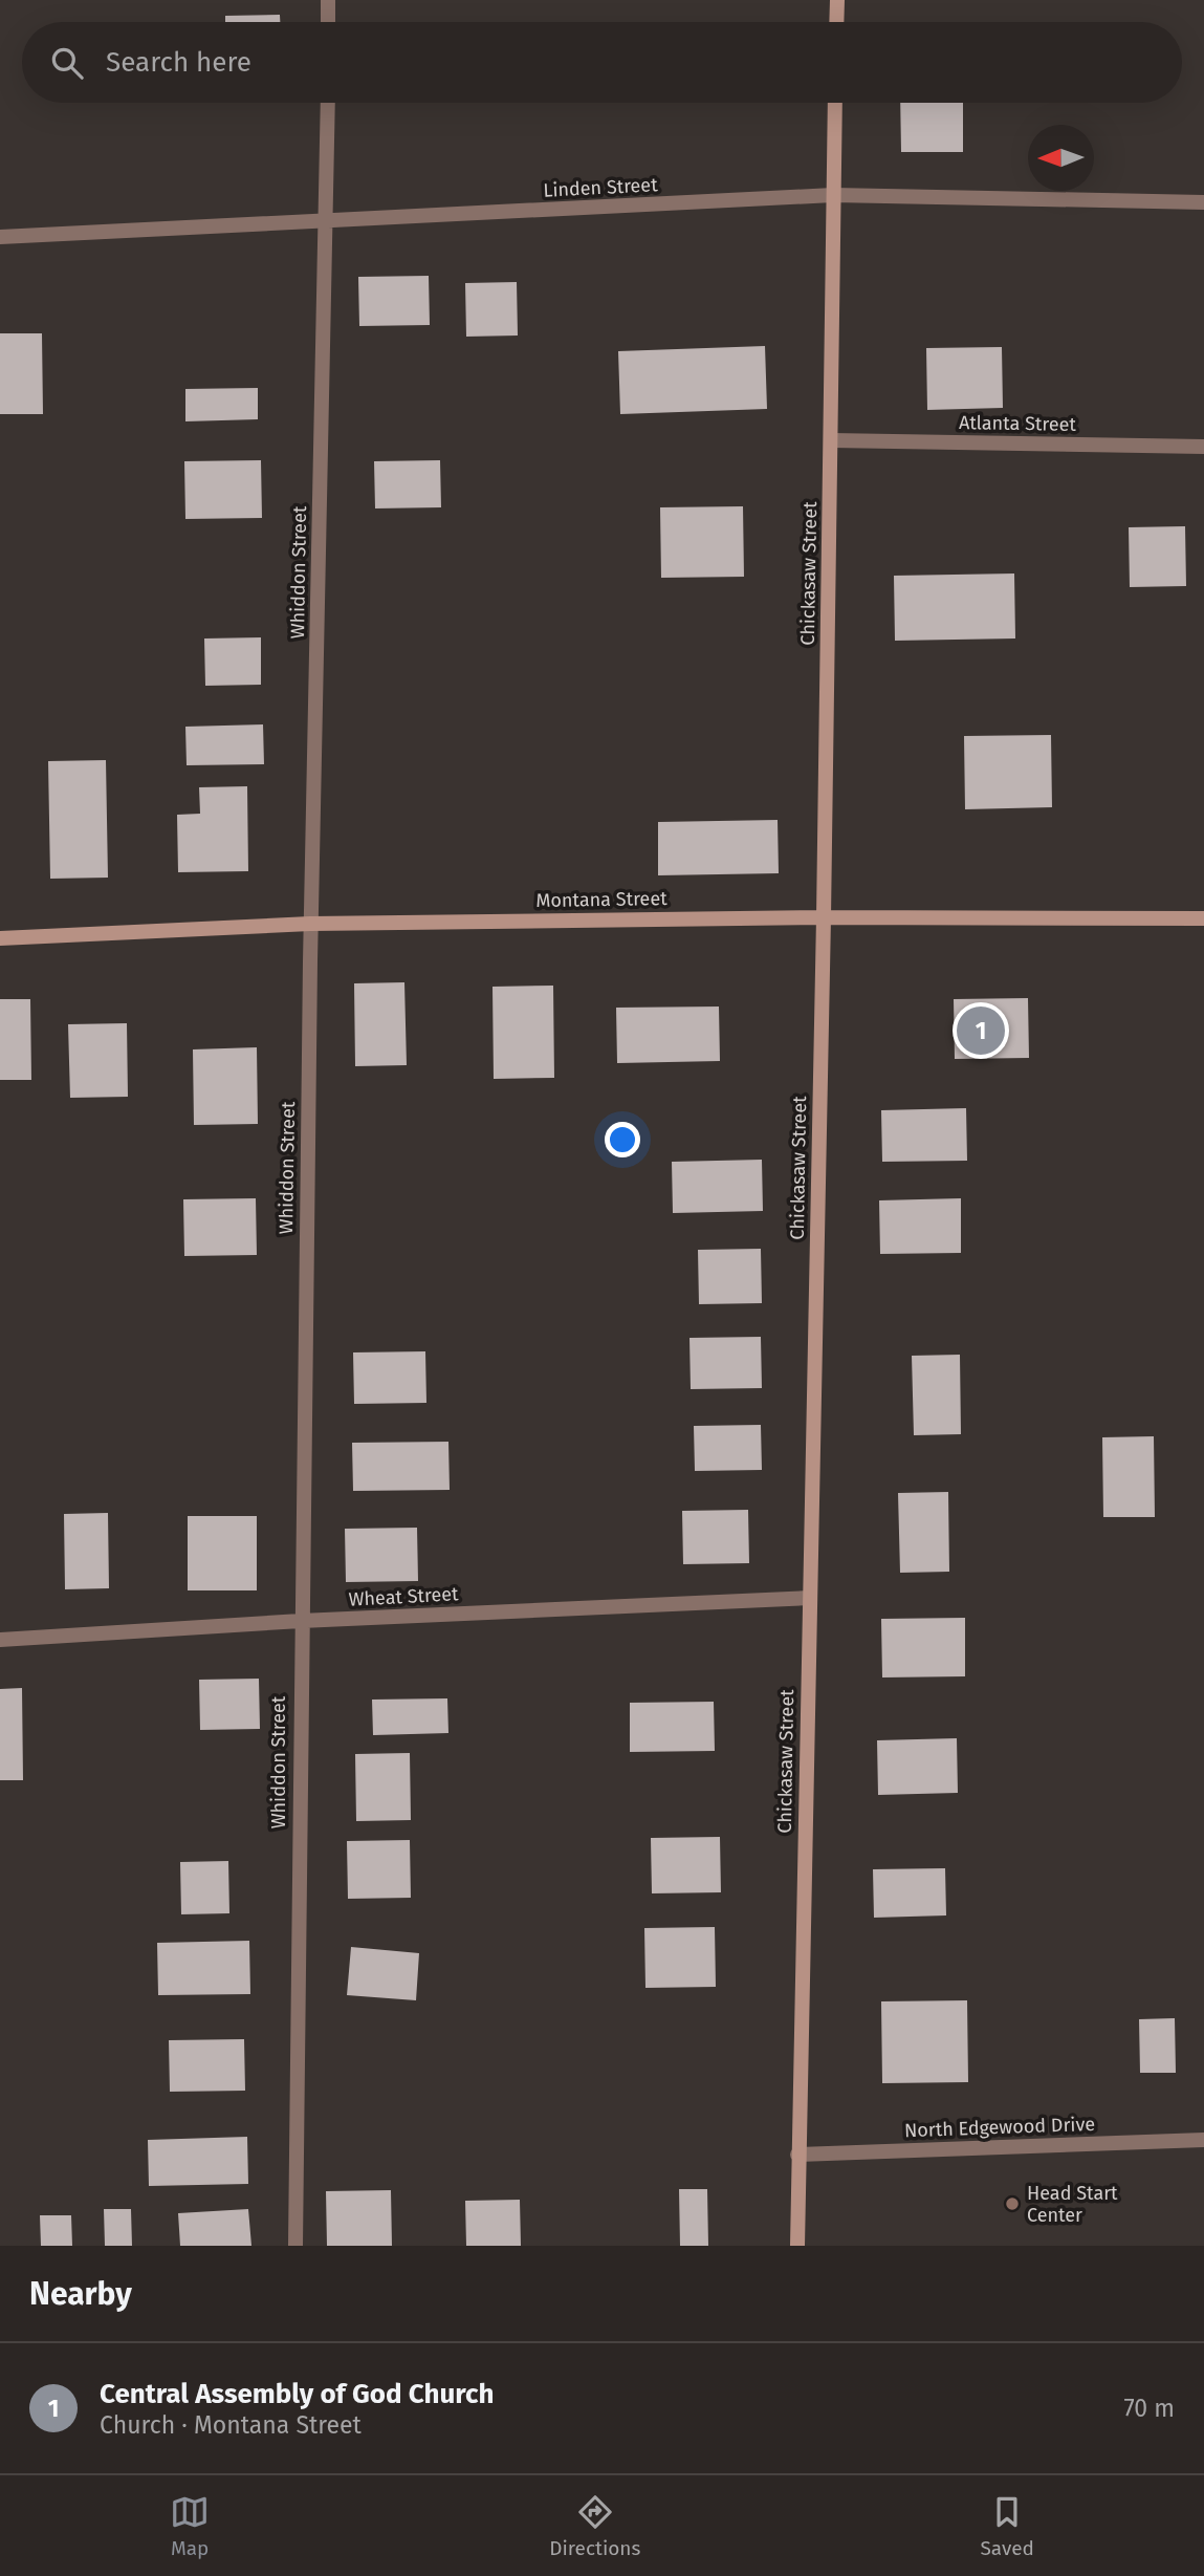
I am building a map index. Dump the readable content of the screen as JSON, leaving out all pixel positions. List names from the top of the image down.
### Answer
{
  "streets": {
    "street": [
      "Linden Street",
      "Atlanta Street",
      "Whiddon Street",
      "Chickasaw Street",
      "Montana Street",
      "Wheat Street",
      "North Edgewood Drive"
    ]
  },
  "crossings": [
    ["Linden Street", "Whiddon Street"],
    ["Linden Street", "Chickasaw Street"],
    ["Atlanta Street", "Chickasaw Street"],
    ["Whiddon Street", "Montana Street"],
    ["Whiddon Street", "Wheat Street"],
    ["Chickasaw Street", "Montana Street"],
    ["Chickasaw Street", "Wheat Street"],
    ["Chickasaw Street", "North Edgewood Drive"]
  ],
  "places": ["Head Start Center"],
  "north": "left",
  "page": {
    "search": "Search here",
    "pins": "1",
    "heading": "Nearby",
    "list": [
      {
        "mark": "1",
        "name": "Central Assembly of God Church",
        "note": "Church · Montana Street",
        "value": "70 m"
      }
    ],
    "nav": ["Map", "Directions", "Saved"]
  }
}
